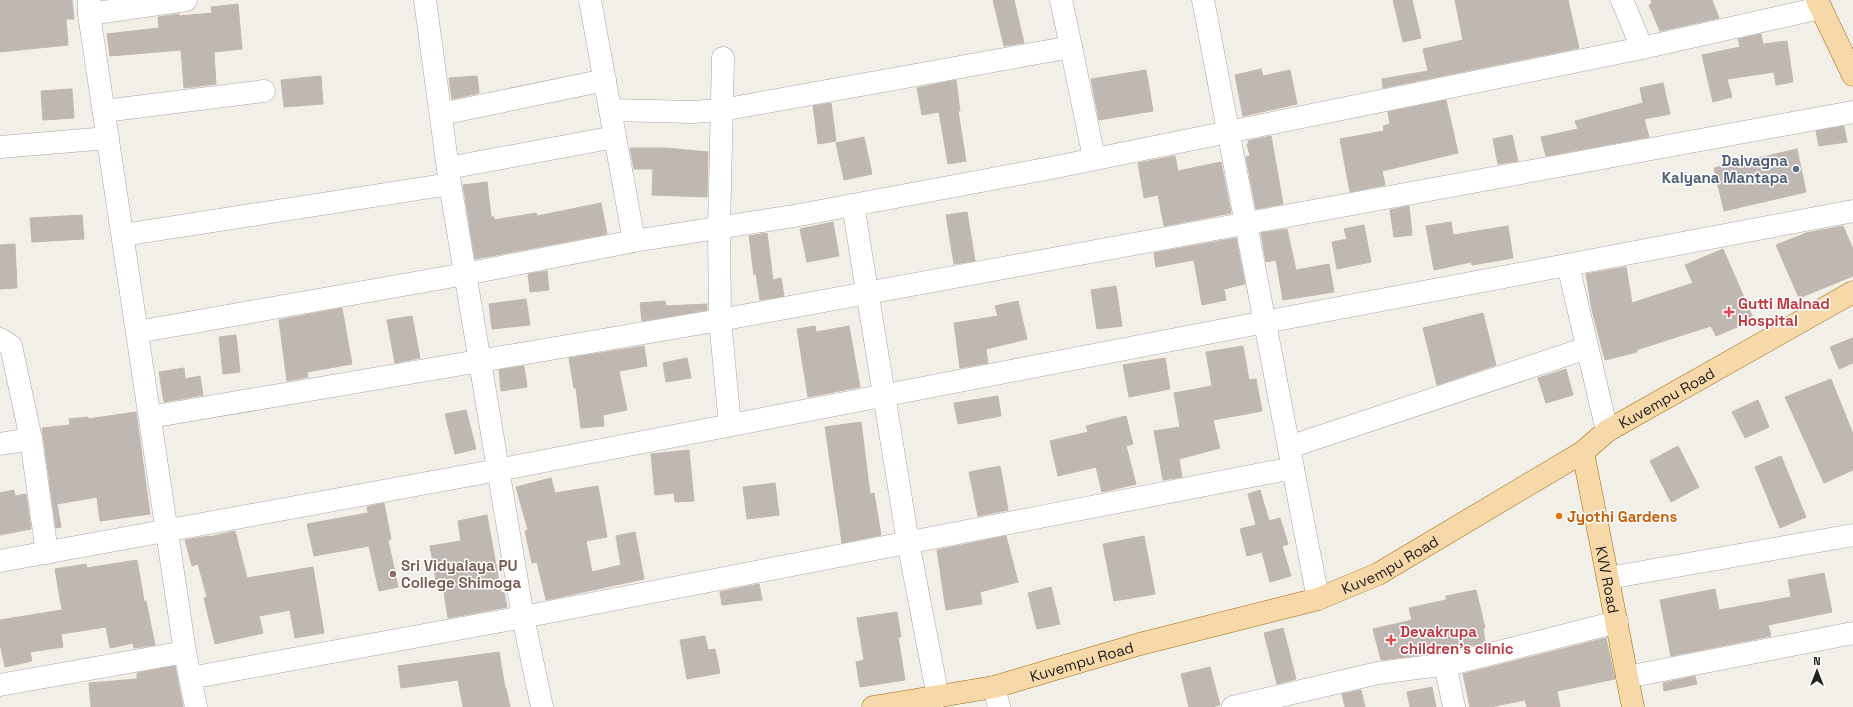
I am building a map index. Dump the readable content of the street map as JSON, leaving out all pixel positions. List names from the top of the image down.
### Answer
{
  "streets": {
    "main road": ["Kuvempu Road", "KVV Road"]
  },
  "crossings": [
    ["Kuvempu Road", "KVV Road"]
  ],
  "places": {
    "other": ["Daivagna Kalyana Mantapa", "Jyothi Gardens", "Sri Vidyalaya PU College Shimoga"],
    "health": ["Gutti Malnad Hospital", "Devakrupa children's clinic"]
  },
  "north": "top"
}
